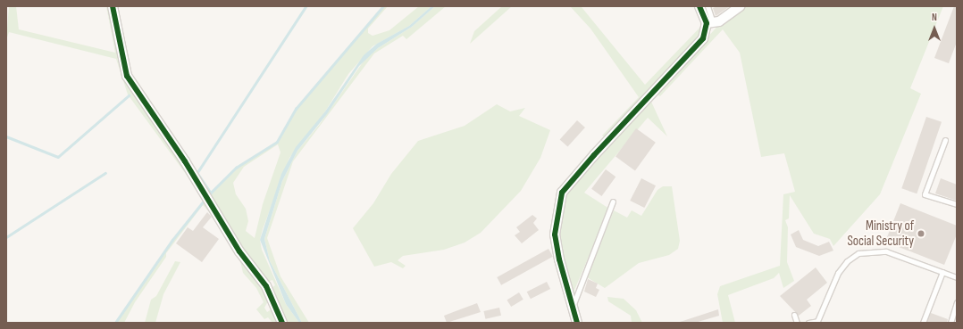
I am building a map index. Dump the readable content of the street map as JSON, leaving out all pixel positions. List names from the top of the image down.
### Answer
{
  "places": ["Ministry of Social Security"],
  "north": "top"
}
